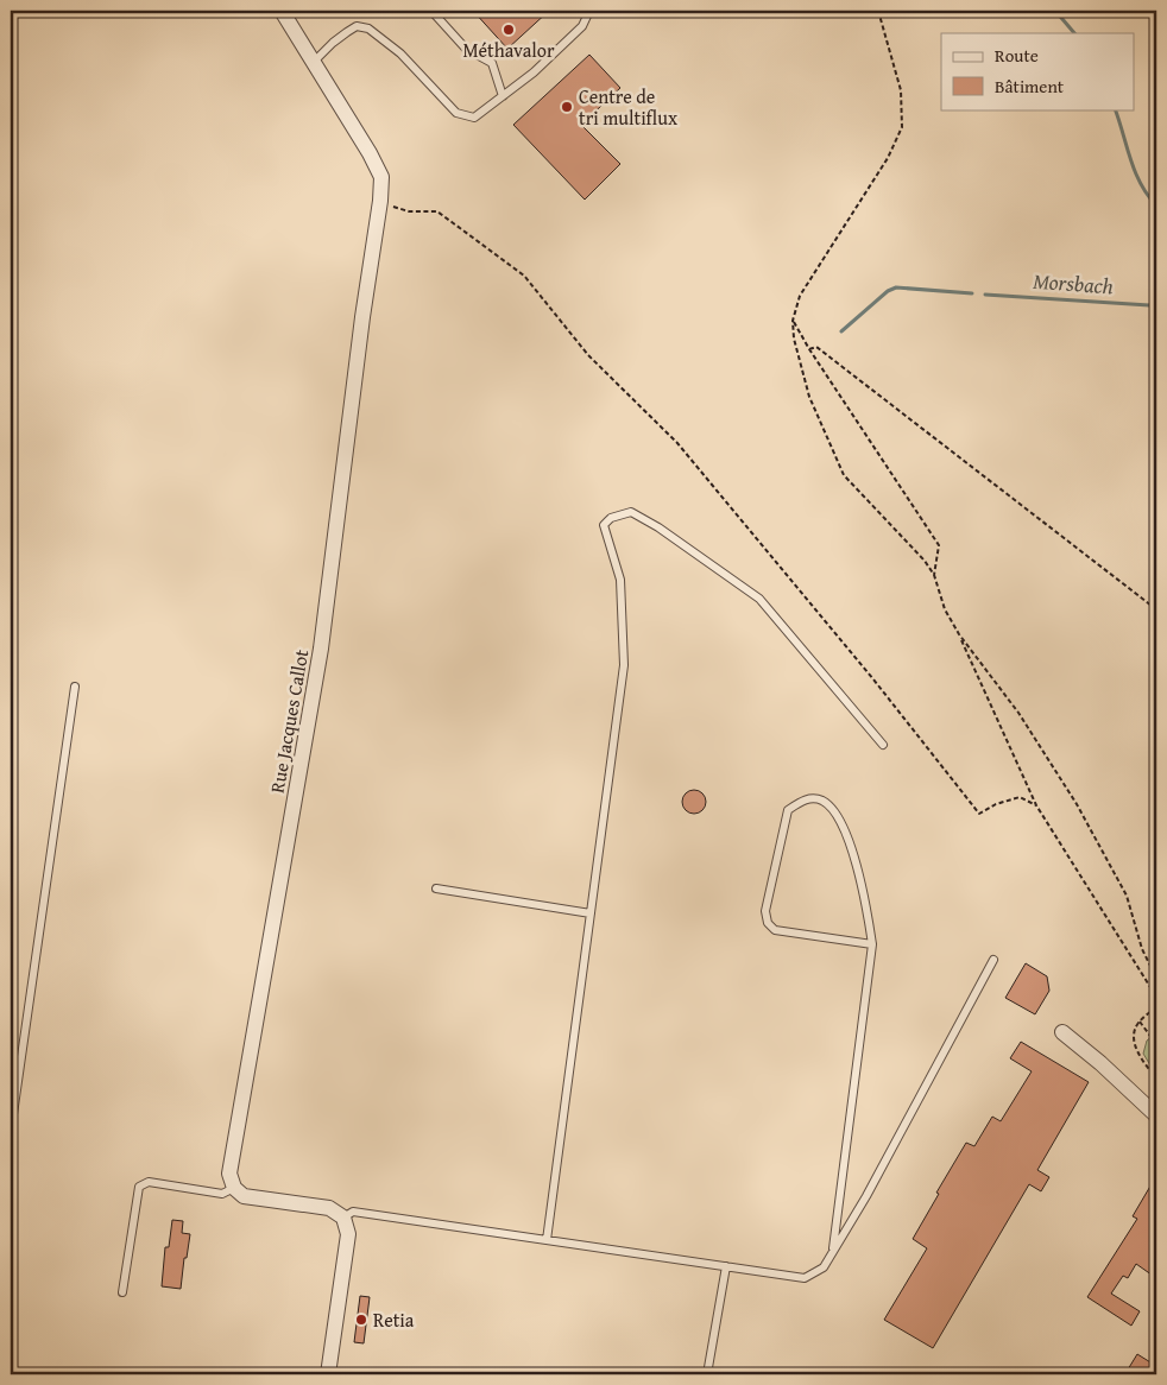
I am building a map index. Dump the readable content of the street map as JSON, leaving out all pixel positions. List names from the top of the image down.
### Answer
{
  "streets": {
    "street": ["Rue Jacques Callot"]
  },
  "water": ["Morsbach"],
  "places": ["Méthavalor", "Centre de tri multiflux", "Retia"],
  "legend": ["Route", "Bâtiment"]
}
